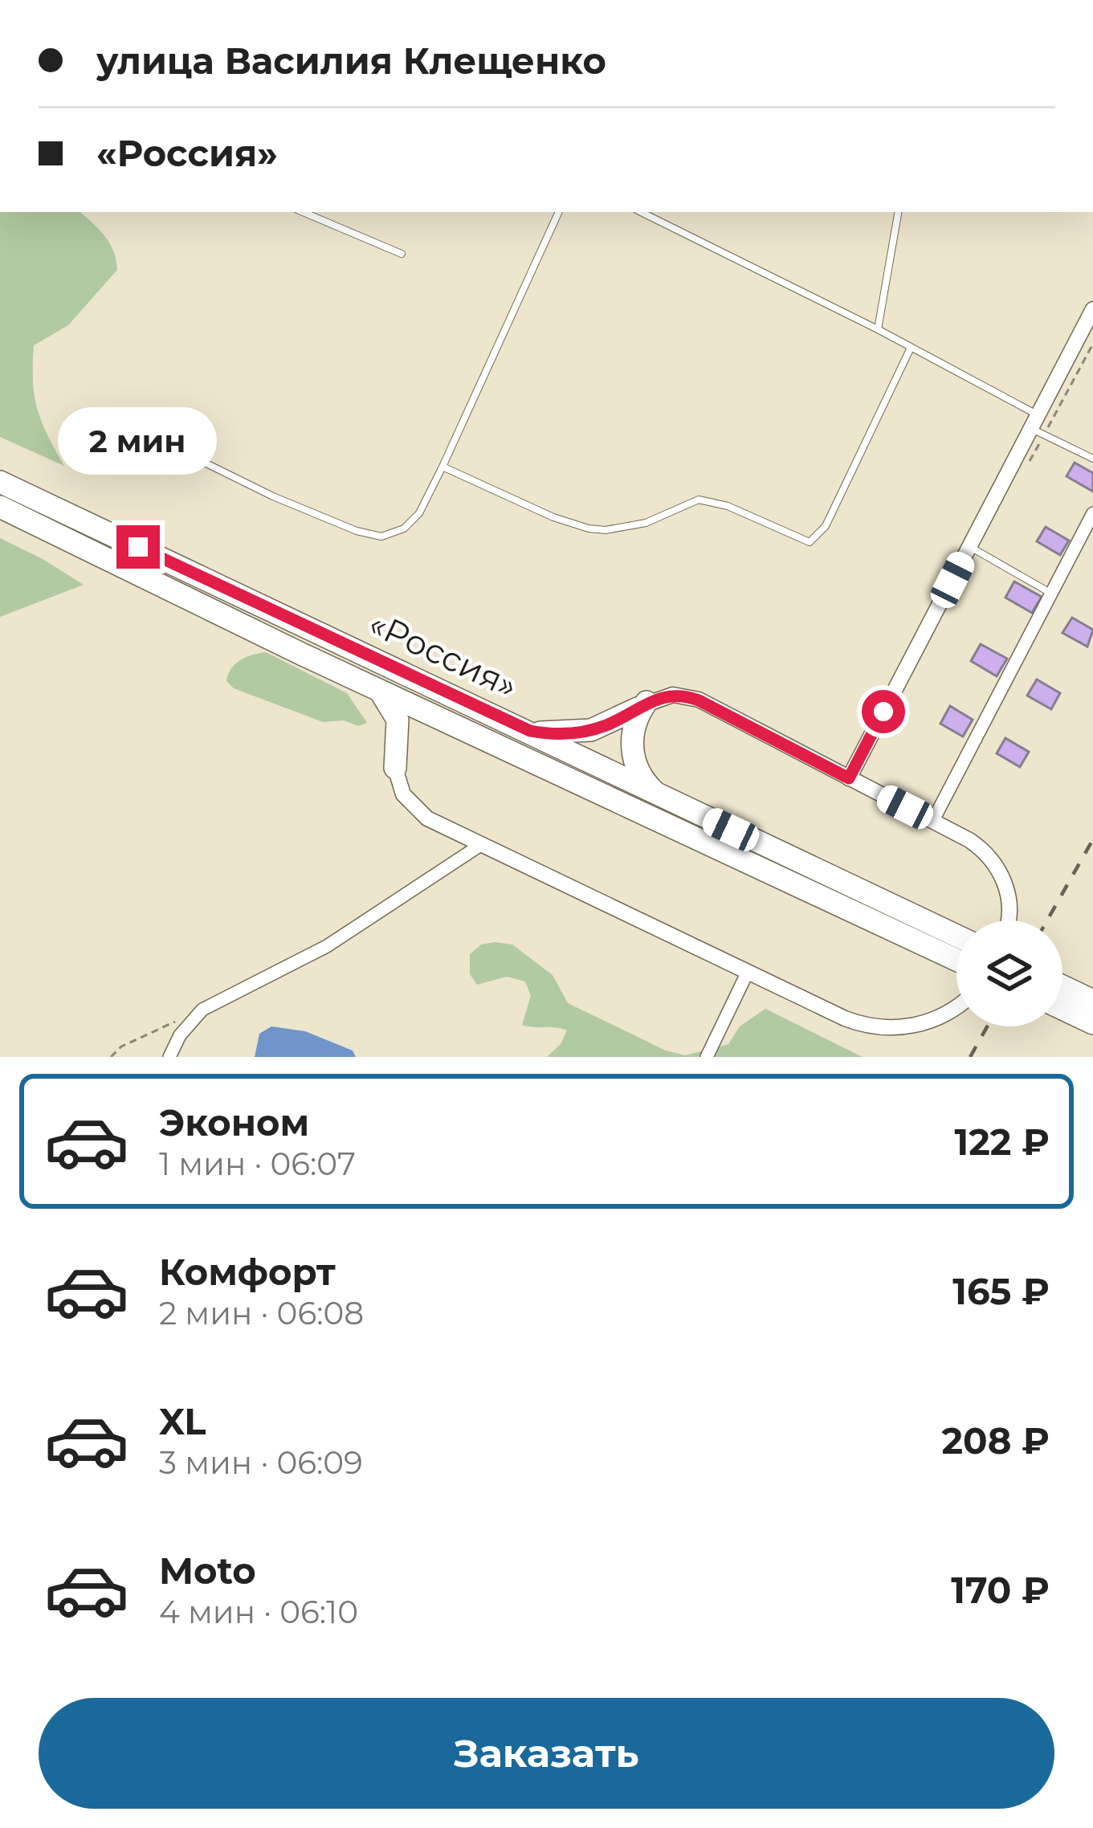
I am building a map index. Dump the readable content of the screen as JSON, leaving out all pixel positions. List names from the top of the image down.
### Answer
{
  "streets": {
    "highway": ["«Россия»"]
  },
  "page": {
    "banner": ["улица Василия Клещенко", "«Россия»"],
    "bubble": "2 мин",
    "list": [
      {
        "name": "Эконом",
        "note": "1 мин · 06:07",
        "value": "122 ₽"
      },
      {
        "name": "Комфорт",
        "note": "2 мин · 06:08",
        "value": "165 ₽"
      },
      {
        "name": "XL",
        "note": "3 мин · 06:09",
        "value": "208 ₽"
      },
      {
        "name": "Moto",
        "note": "4 мин · 06:10",
        "value": "170 ₽"
      }
    ],
    "buttons": "Заказать"
  }
}
